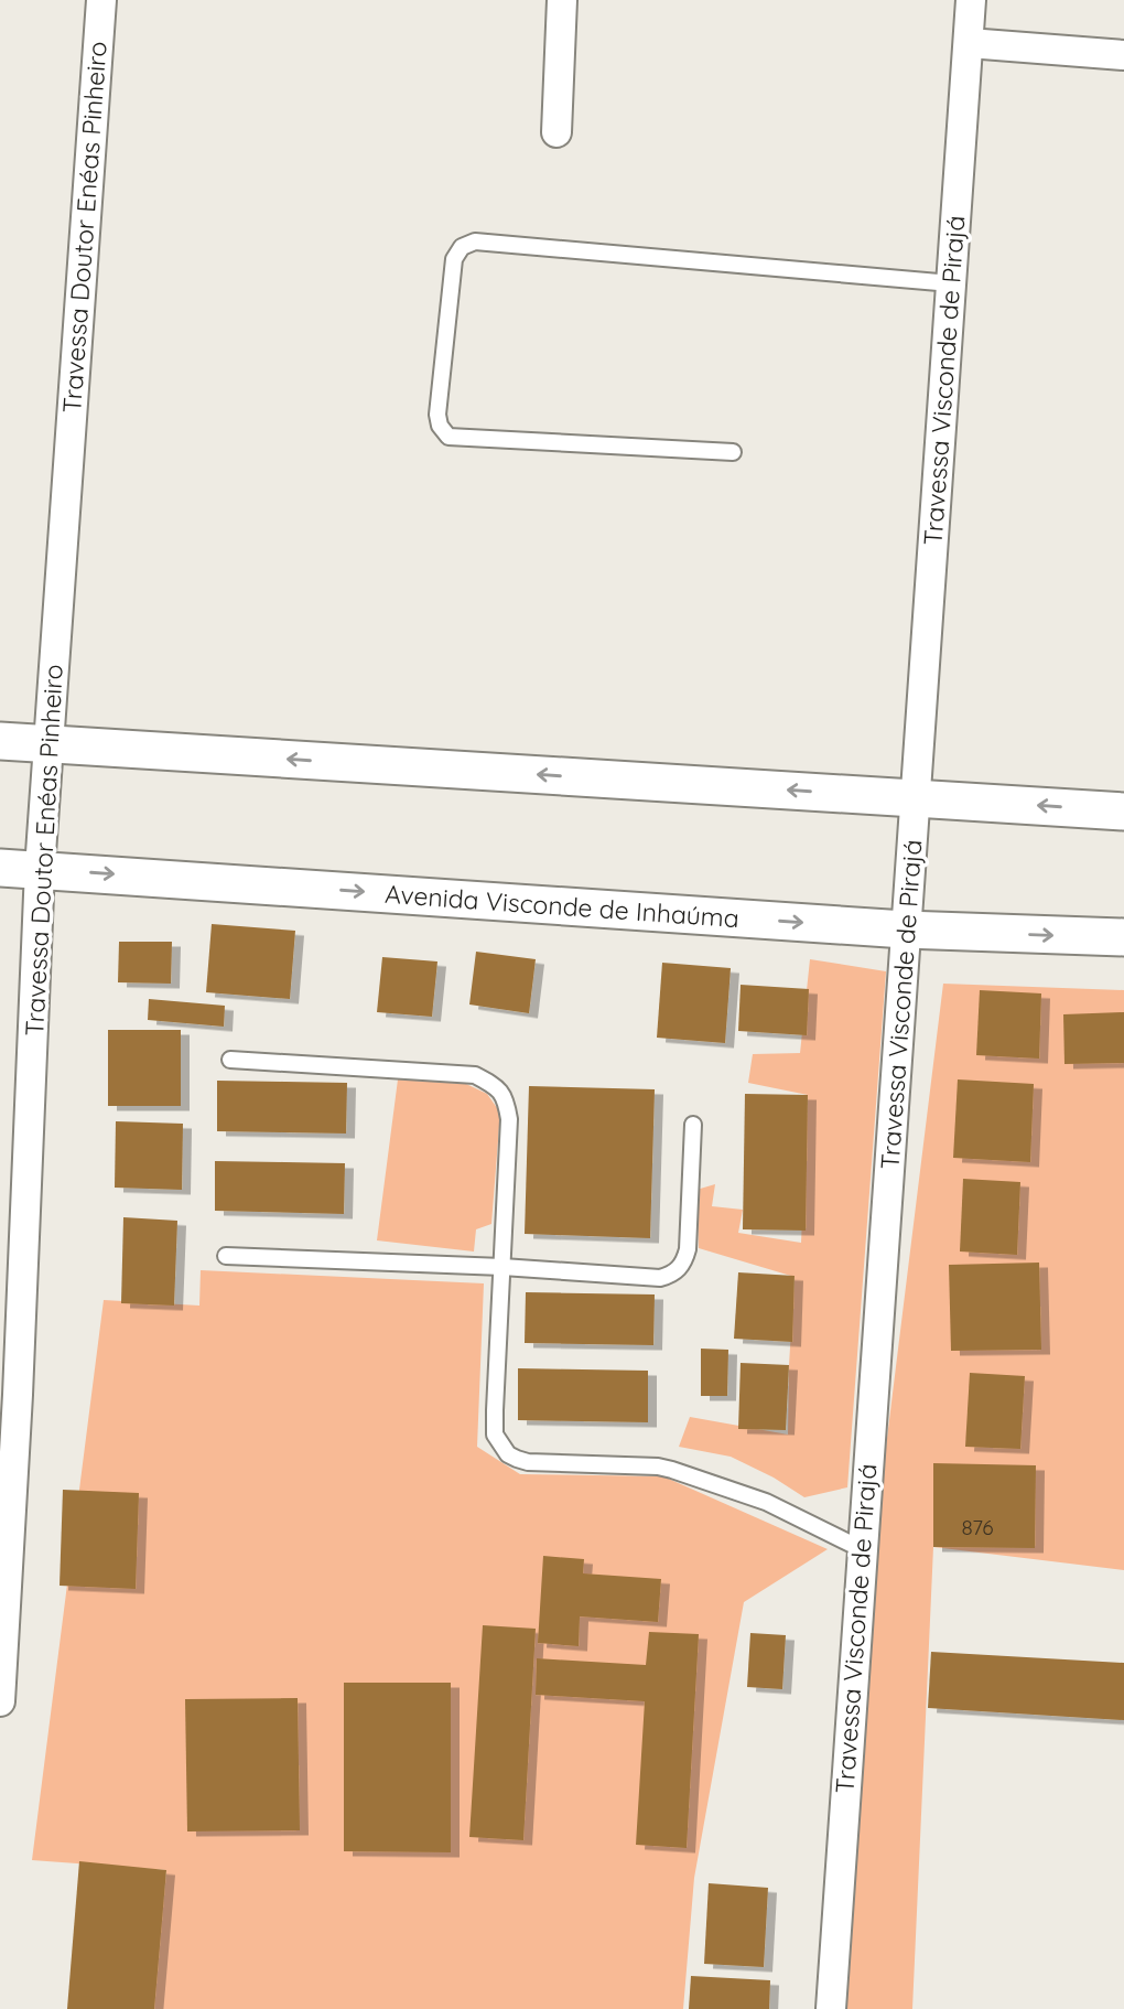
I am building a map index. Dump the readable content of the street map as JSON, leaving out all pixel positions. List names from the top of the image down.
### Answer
{
  "streets": {
    "street": ["Travessa Doutor Enéas Pinheiro", "Travessa Visconde de Pirajá", "Avenida Visconde de Inhaúma"]
  },
  "crossings": [
    ["Travessa Doutor Enéas Pinheiro", "Avenida Visconde de Inhaúma"],
    ["Travessa Visconde de Pirajá", "Avenida Visconde de Inhaúma"]
  ],
  "house_numbers": ["876"]
}
